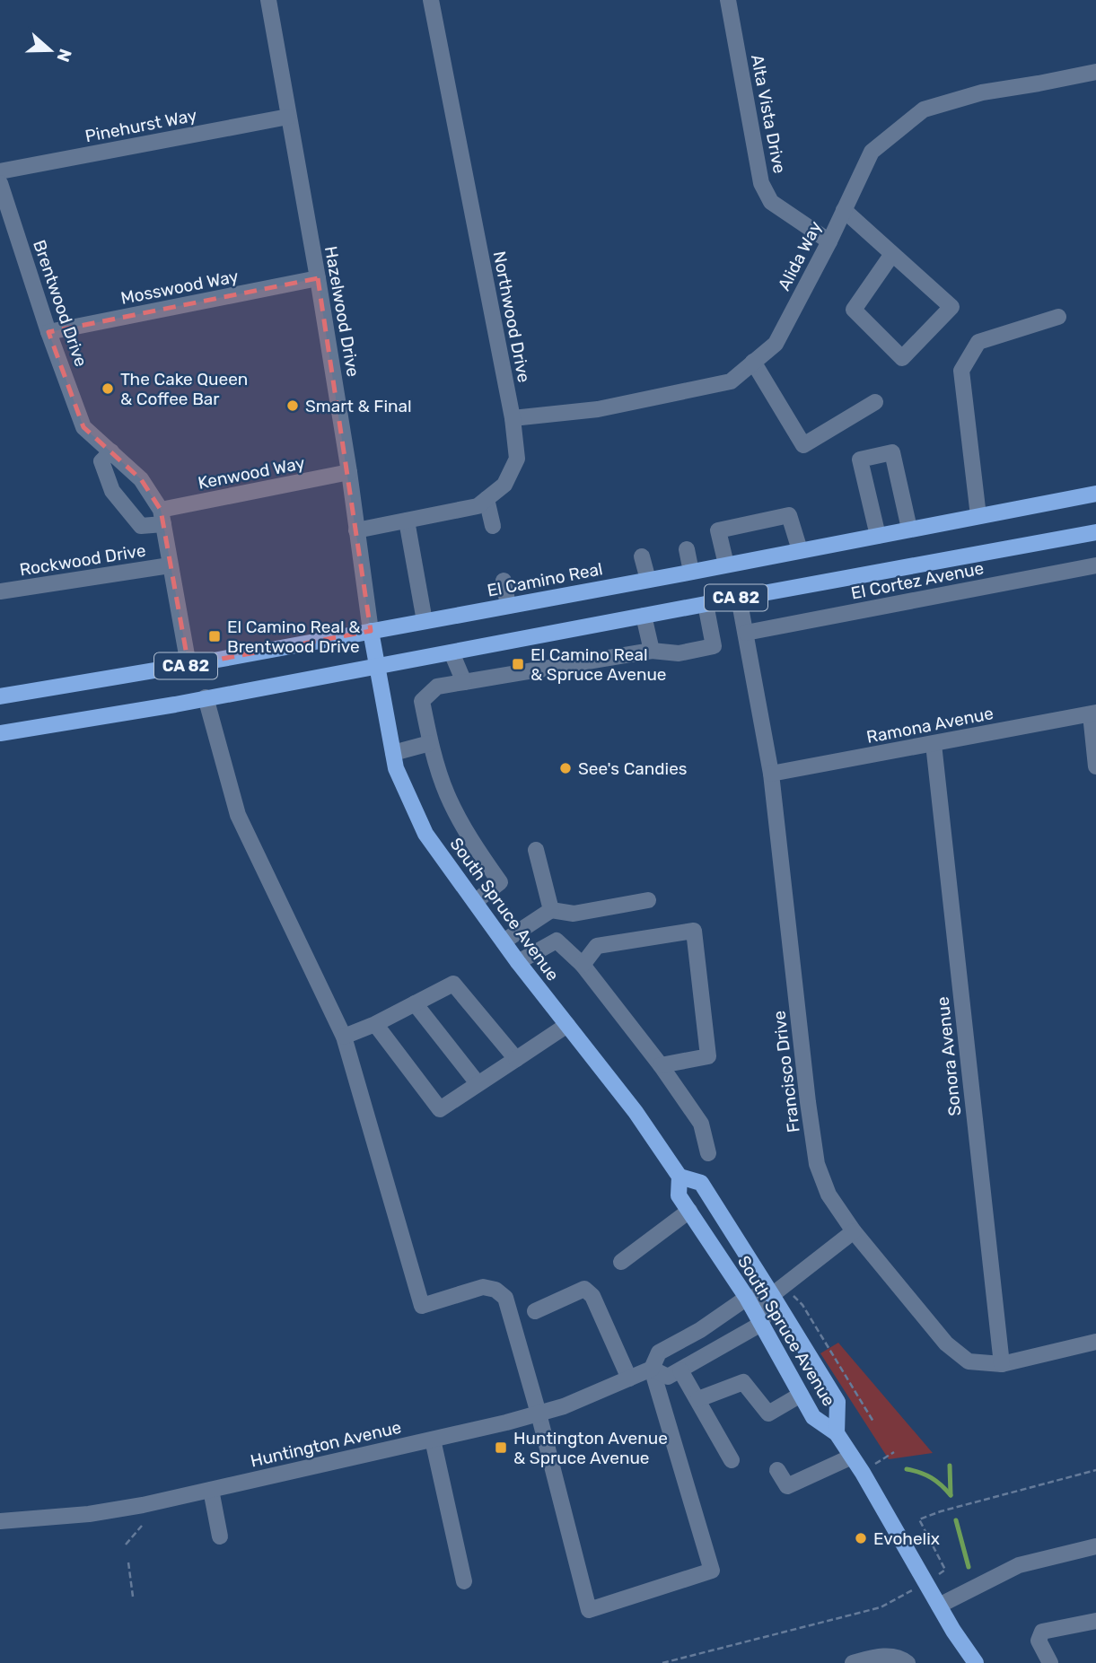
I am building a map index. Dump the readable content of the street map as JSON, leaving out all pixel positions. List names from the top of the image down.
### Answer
{
  "streets": {
    "main road": ["El Camino Real", "CA 82", "South Spruce Avenue"],
    "street": [
      "Alta Vista Drive",
      "Pinehurst Way",
      "Alida Way",
      "Mosswood Way",
      "Brentwood Drive",
      "Hazelwood Drive",
      "Northwood Drive",
      "Kenwood Way",
      "Rockwood Drive",
      "El Cortez Avenue",
      "Ramona Avenue",
      "Sonora Avenue",
      "Francisco Drive",
      "Huntington Avenue"
    ]
  },
  "crossings": [
    ["Alta Vista Drive", "Alida Way"],
    ["Pinehurst Way", "Hazelwood Drive"],
    ["Alida Way", "Northwood Drive"],
    ["Mosswood Way", "Brentwood Drive"],
    ["Mosswood Way", "Hazelwood Drive"],
    ["Brentwood Drive", "Kenwood Way"],
    ["Brentwood Drive", "Rockwood Drive"],
    ["Brentwood Drive", "El Camino Real"],
    ["Hazelwood Drive", "Northwood Drive"],
    ["Hazelwood Drive", "Kenwood Way"],
    ["Hazelwood Drive", "El Camino Real"],
    ["Hazelwood Drive", "South Spruce Avenue"],
    ["El Camino Real", "South Spruce Avenue"],
    ["El Cortez Avenue", "Francisco Drive"],
    ["CA 82", "South Spruce Avenue"],
    ["CA 82", "Francisco Drive"],
    ["Ramona Avenue", "Sonora Avenue"],
    ["Ramona Avenue", "Francisco Drive"],
    ["South Spruce Avenue", "Huntington Avenue"],
    ["Sonora Avenue", "Francisco Drive"]
  ],
  "places": {
    "other": [
      "The Cake Queen & Coffee Bar",
      "Smart & Final",
      "See's Candies",
      "Evohelix"
    ],
    "transit": ["El Camino Real & Brentwood Drive", "El Camino Real & Spruce Avenue", "Huntington Avenue & Spruce Avenue"]
  },
  "north": "right"
}
